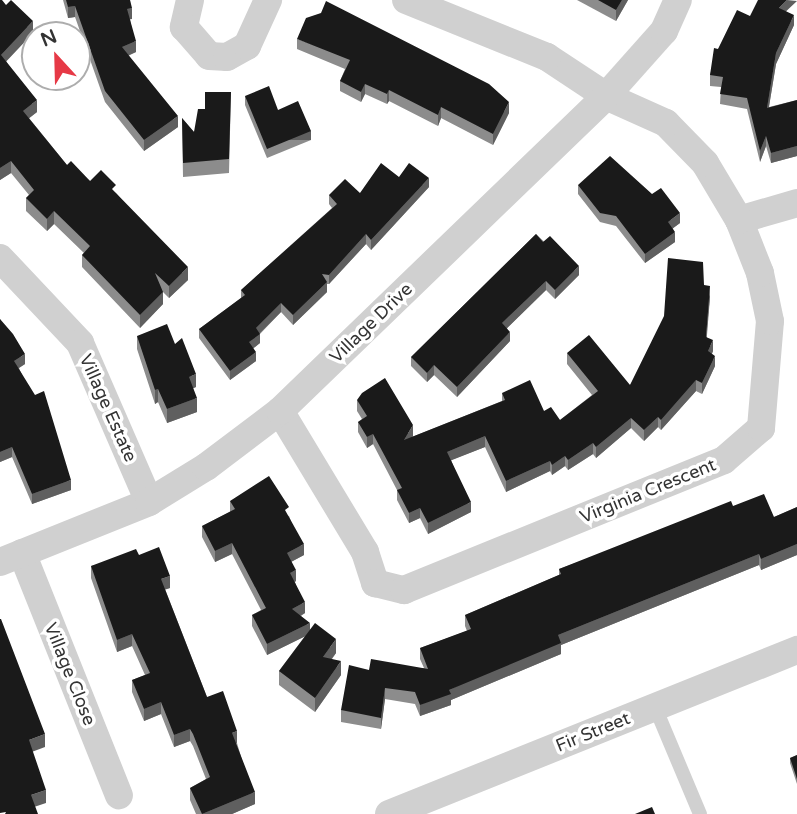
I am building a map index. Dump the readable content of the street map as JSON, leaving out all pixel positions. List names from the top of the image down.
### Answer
{
  "streets": {
    "street": [
      "Village Drive",
      "Village Estate",
      "Virginia Crescent",
      "Village Close",
      "Fir Street"
    ]
  },
  "crossings": [
    ["Village Drive", "Village Estate"],
    ["Village Drive", "Virginia Crescent"],
    ["Village Drive", "Village Close"]
  ],
  "north": "top"
}
